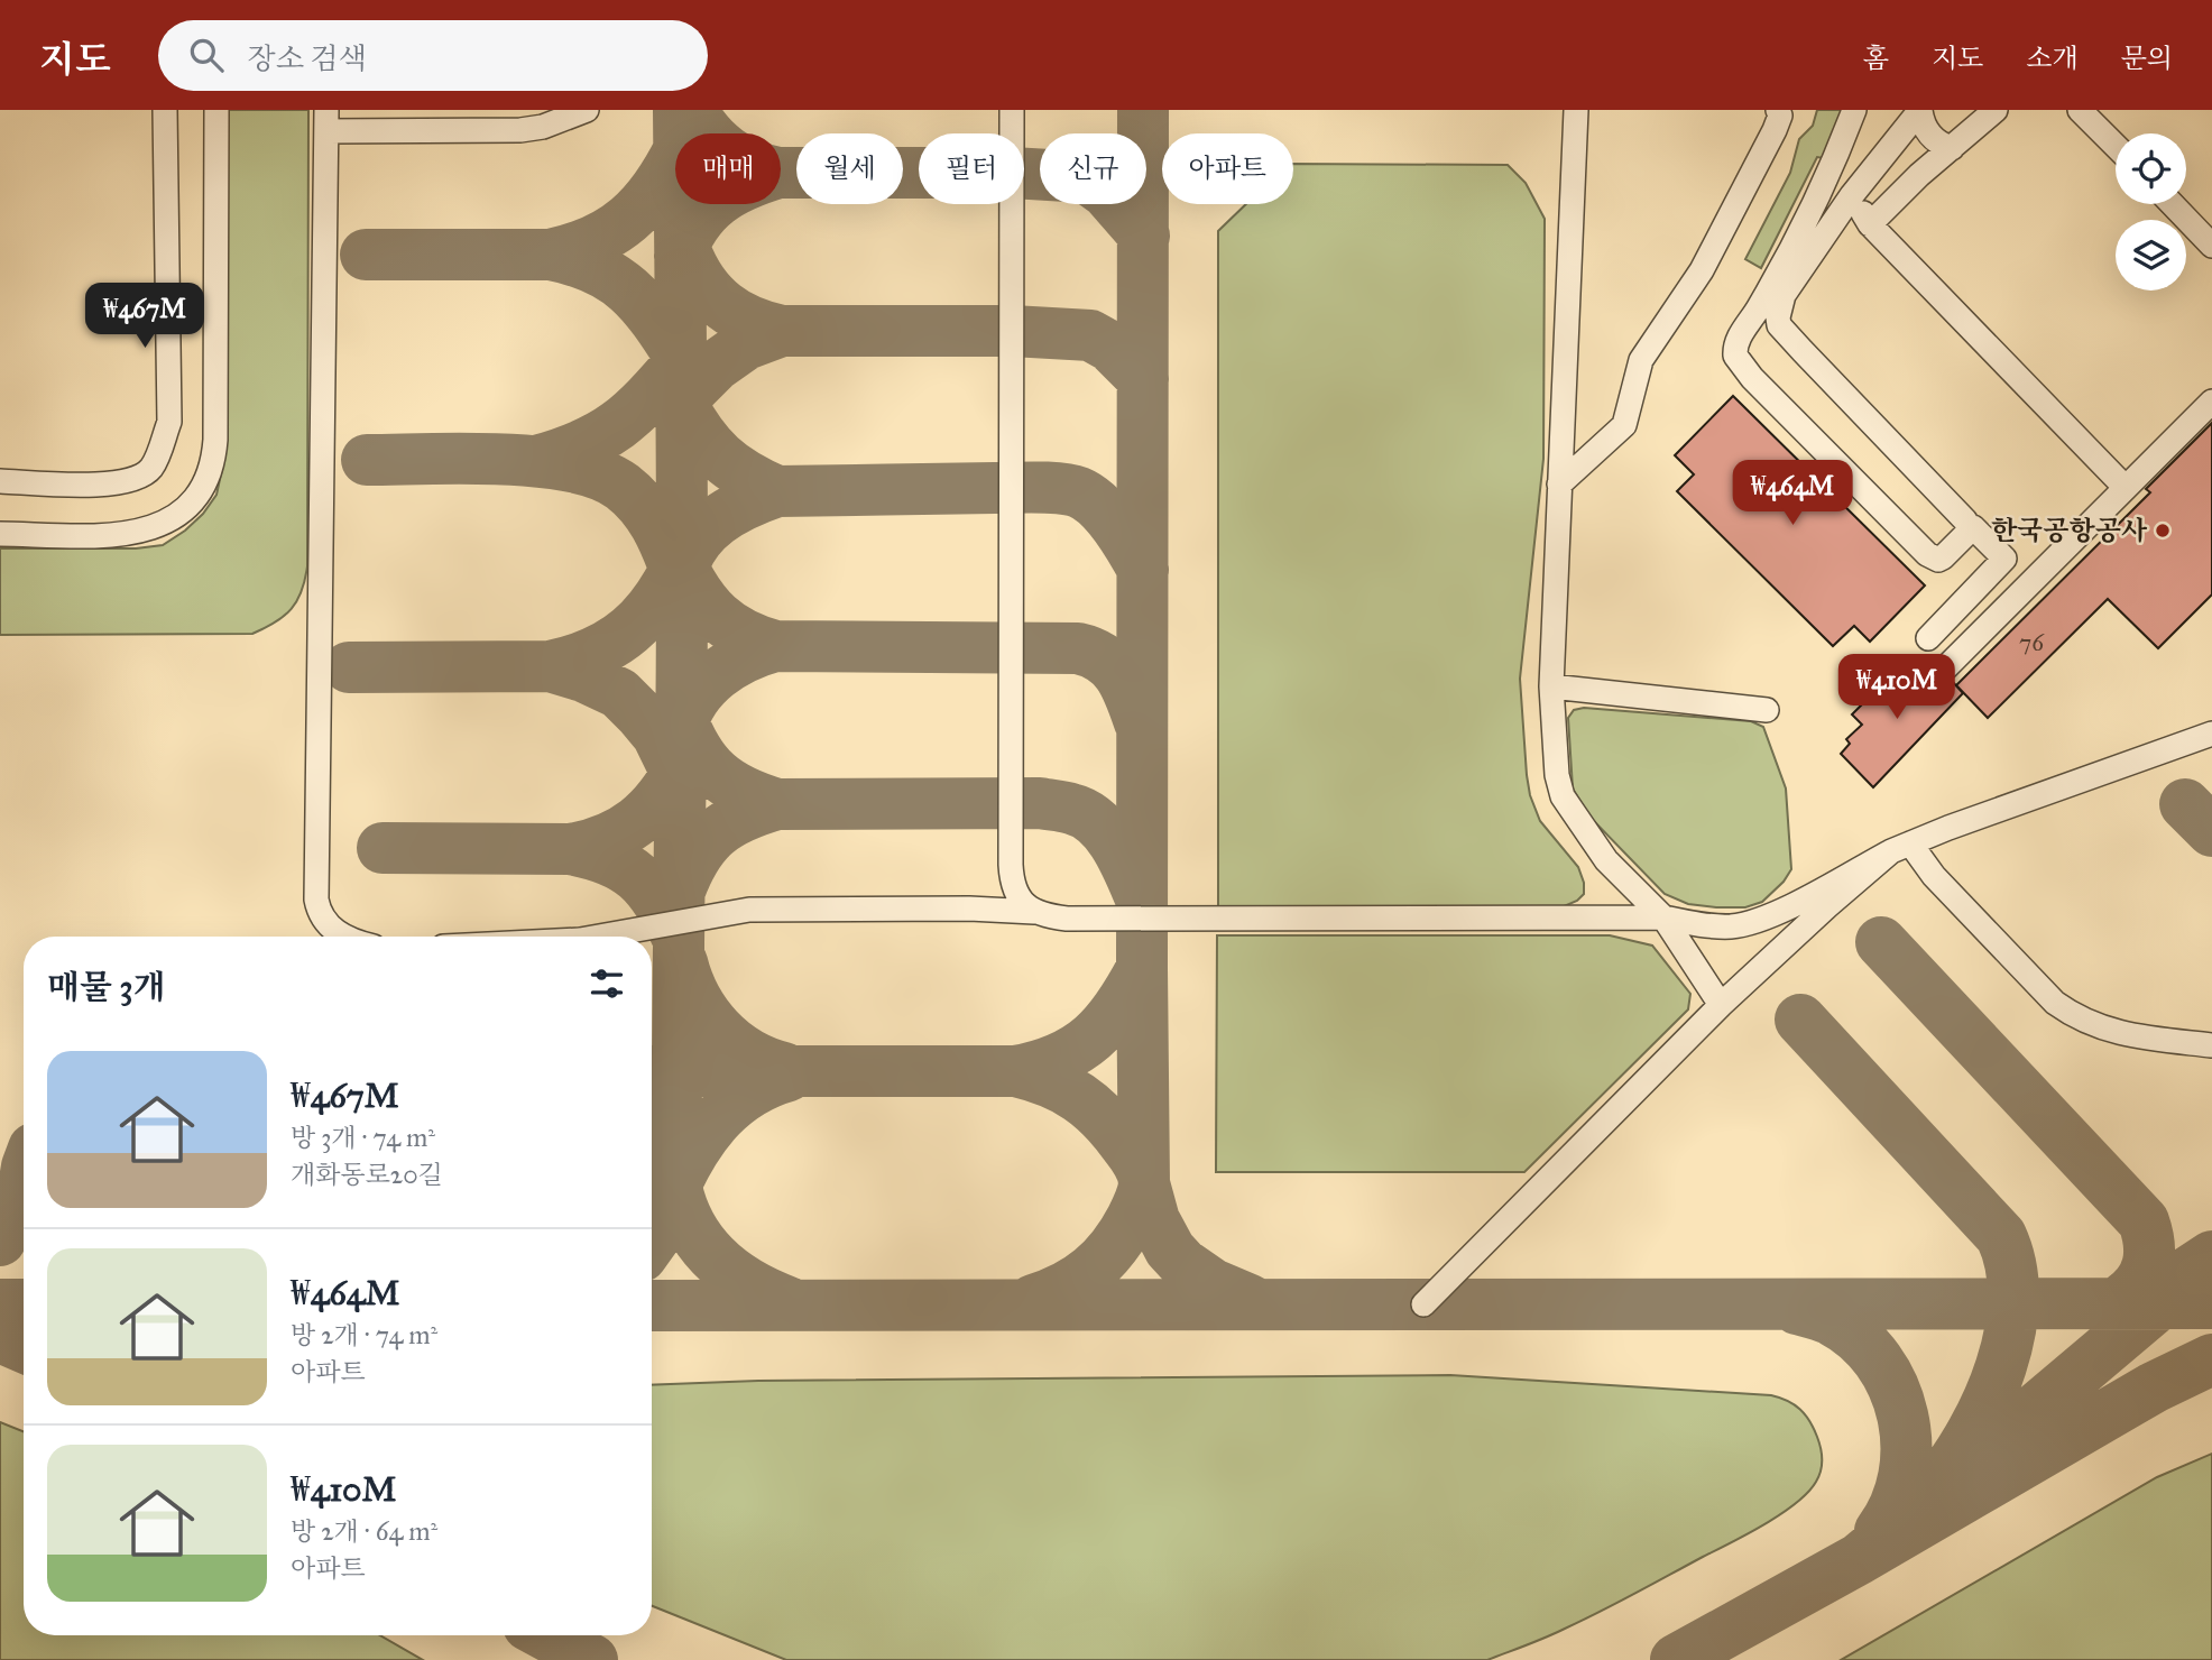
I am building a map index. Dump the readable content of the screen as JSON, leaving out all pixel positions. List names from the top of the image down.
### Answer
{
  "places": ["한국공항공사"],
  "house_numbers": ["76"],
  "page": {
    "header": "지도",
    "search": "장소 검색",
    "nav": [
      "홈",
      "지도",
      "소개",
      "문의"
    ],
    "chip": [
      "매매",
      "월세",
      "필터",
      "신규",
      "아파트"
    ],
    "price": ["₩467M", "₩464M", "₩410M"],
    "heading": "매물 3개",
    "list": [
      {
        "name": "₩467M",
        "note": "방 3개 · 74 m² · 개화동로20길"
      },
      {
        "name": "₩464M",
        "note": "방 2개 · 74 m² · 아파트"
      },
      {
        "name": "₩410M",
        "note": "방 2개 · 64 m² · 아파트"
      }
    ]
  }
}
